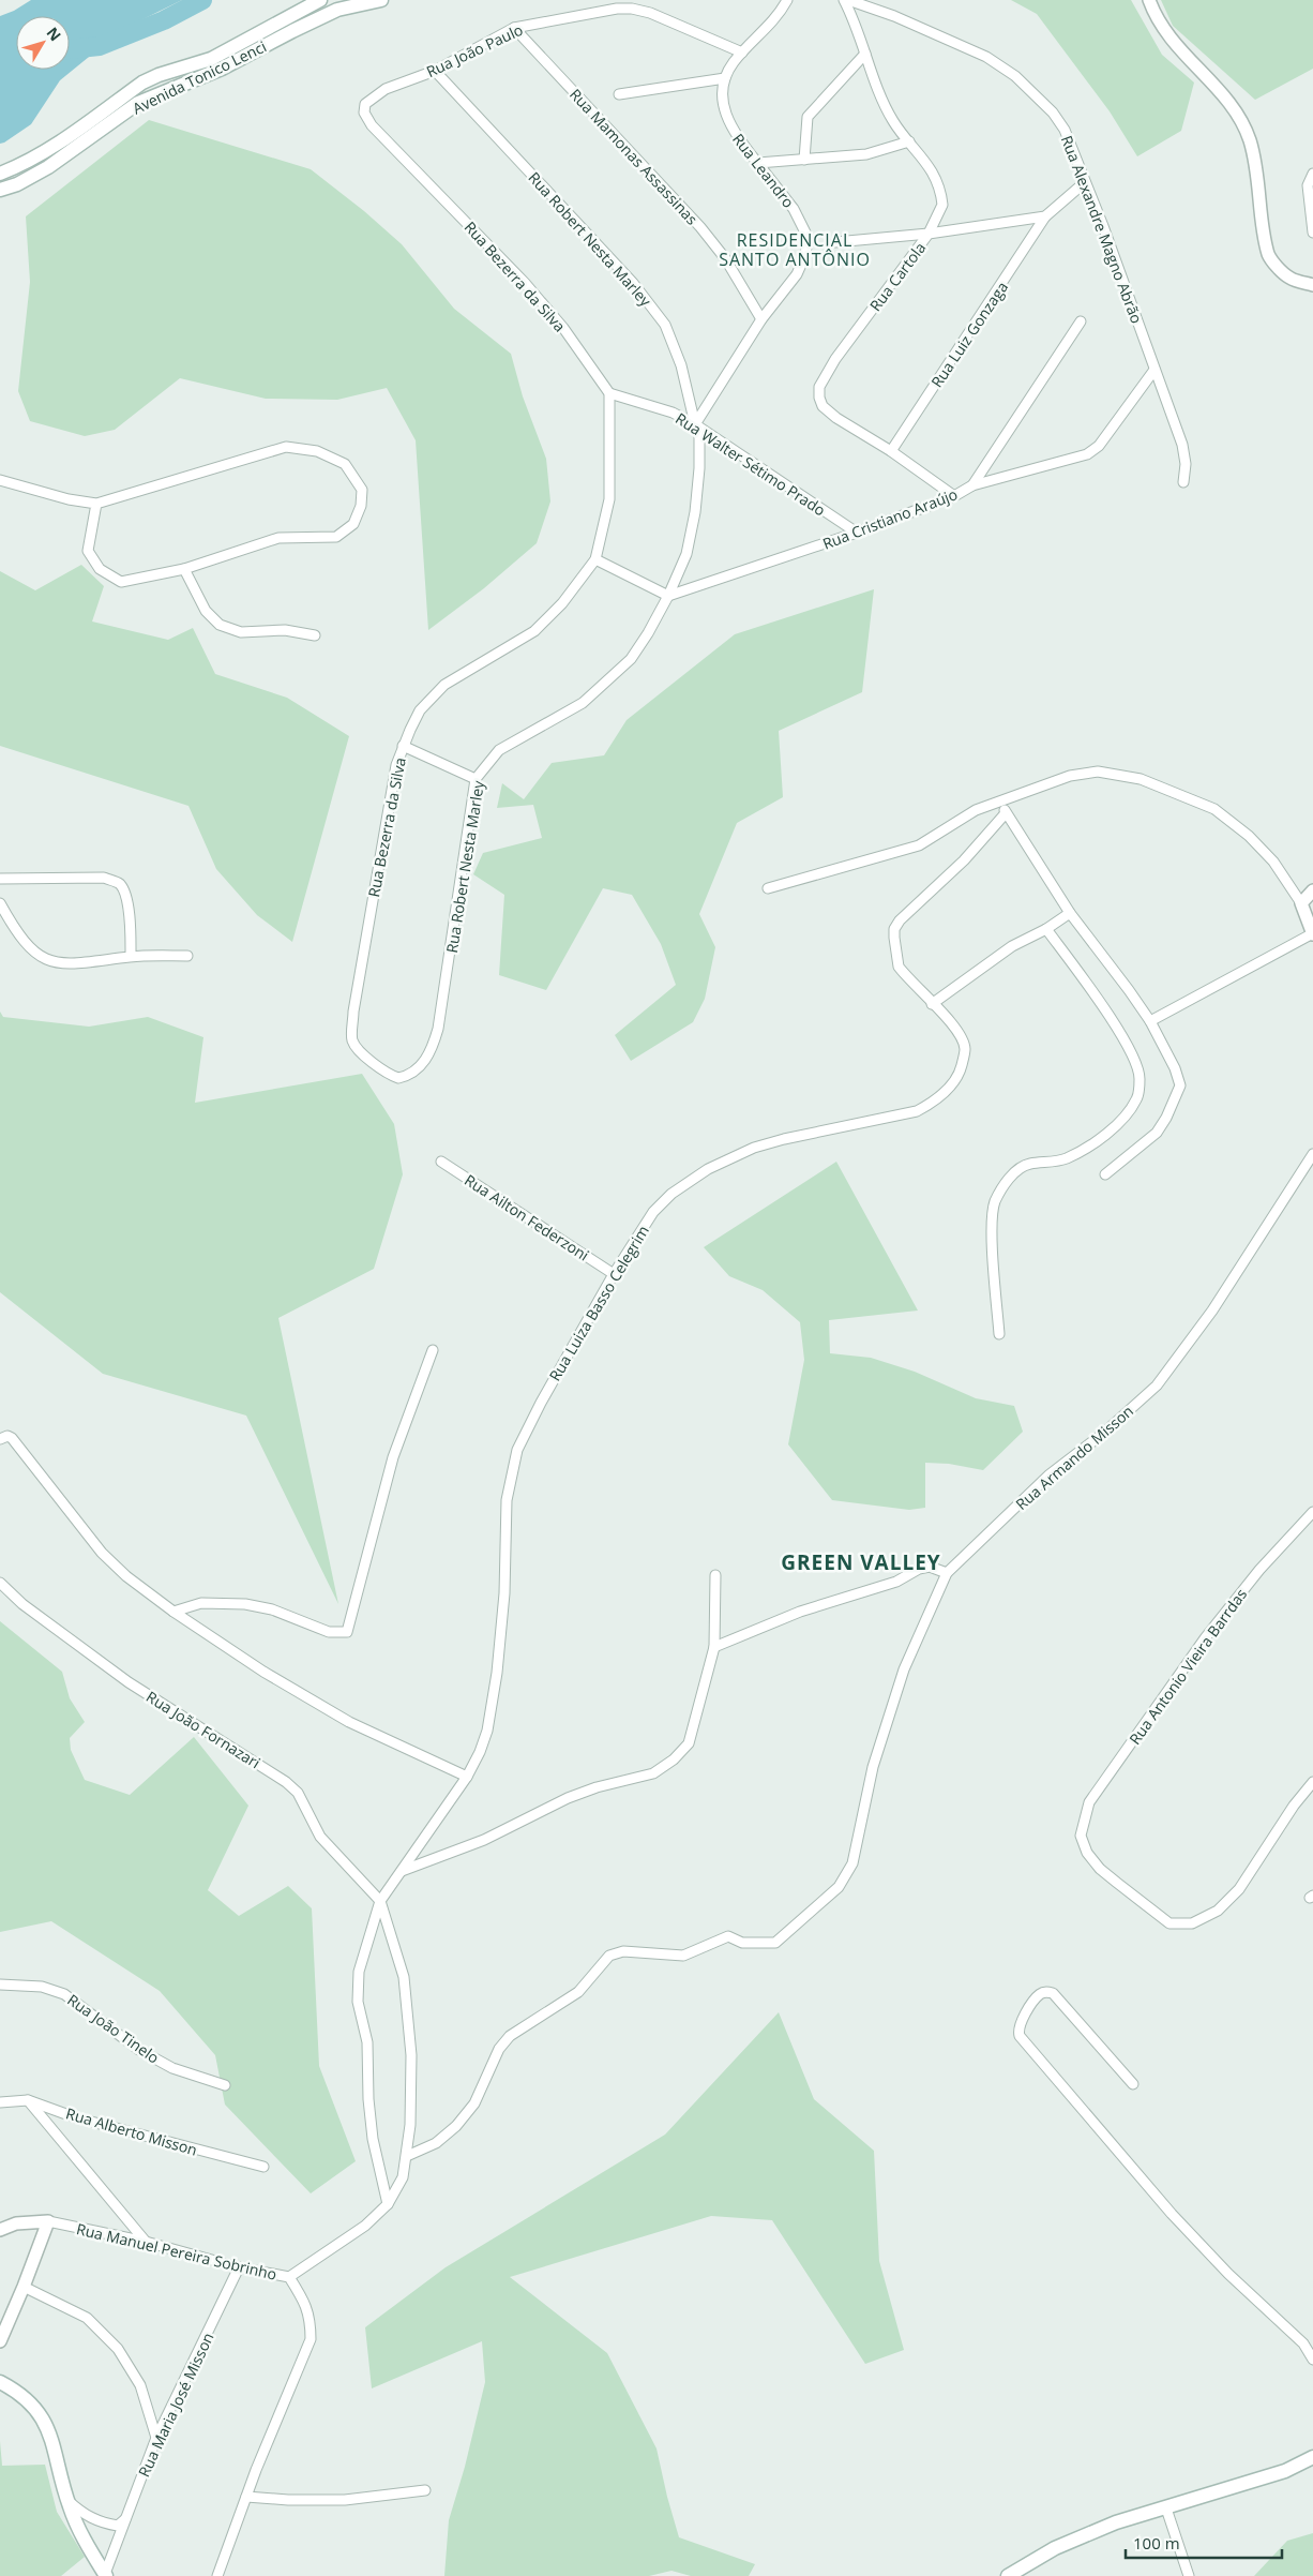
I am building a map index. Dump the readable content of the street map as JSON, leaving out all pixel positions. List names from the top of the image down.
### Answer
{
  "streets": {
    "main road": ["Avenida Tonico Lenci"],
    "street": [
      "Rua João Paulo",
      "Rua Mamonas Assassinas",
      "Rua Leandro",
      "Rua Alexandre Magno Abrão",
      "Rua Robert Nesta Marley",
      "Rua Bezerra da Silva",
      "Rua Cartola",
      "Rua Luiz Gonzaga",
      "Rua Walter Sétimo Prado",
      "Rua Cristiano Araújo",
      "Rua Ailton Federzoni",
      "Rua Luiza Basso Celegrim",
      "Rua Armando Misson",
      "Rua Antonio Vieira Barrdas",
      "Rua João Fornazari",
      "Rua João Tinelo",
      "Rua Alberto Misson",
      "Rua Manuel Pereira Sobrinho",
      "Rua Maria José Misson"
    ]
  },
  "crossings": [
    ["Rua João Paulo", "Rua Mamonas Assassinas"],
    ["Rua João Paulo", "Rua Robert Nesta Marley"],
    ["Rua João Paulo", "Rua Bezerra da Silva"],
    ["Rua Mamonas Assassinas", "Rua Leandro"],
    ["Rua Leandro", "Rua Robert Nesta Marley"],
    ["Rua Leandro", "Rua Walter Sétimo Prado"],
    ["Rua Alexandre Magno Abrão", "Rua Luiz Gonzaga"],
    ["Rua Alexandre Magno Abrão", "Rua Cristiano Araújo"],
    ["Rua Robert Nesta Marley", "Rua Bezerra da Silva"],
    ["Rua Robert Nesta Marley", "Rua Walter Sétimo Prado"],
    ["Rua Robert Nesta Marley", "Rua Cristiano Araújo"],
    ["Rua Bezerra da Silva", "Rua Walter Sétimo Prado"],
    ["Rua Cartola", "Rua Luiz Gonzaga"],
    ["Rua Cartola", "Rua Cristiano Araújo"],
    ["Rua Walter Sétimo Prado", "Rua Cristiano Araújo"],
    ["Rua Ailton Federzoni", "Rua Luiza Basso Celegrim"],
    ["Rua Luiza Basso Celegrim", "Rua João Fornazari"],
    ["Rua Manuel Pereira Sobrinho", "Rua Maria José Misson"]
  ],
  "districts": ["RESIDENCIAL SANTO ANTÔNIO", "GREEN VALLEY"],
  "scale_bar": "100 m",
  "north": "top right"
}
